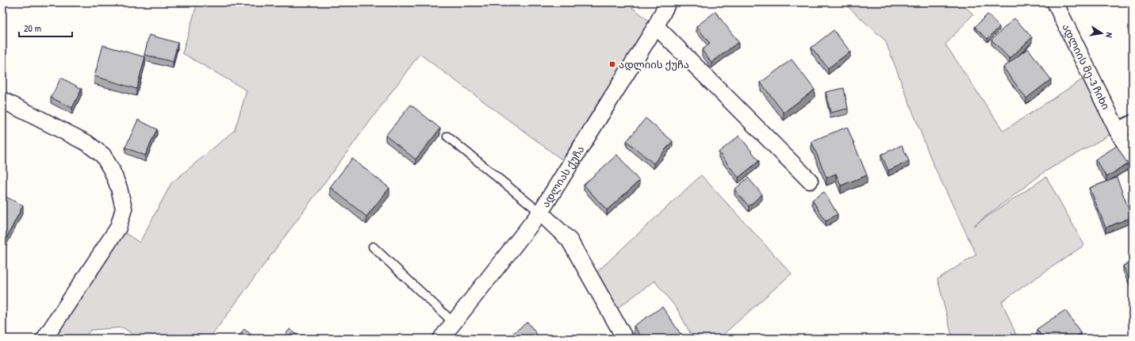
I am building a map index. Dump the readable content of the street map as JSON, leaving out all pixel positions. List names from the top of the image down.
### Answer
{
  "streets": {
    "street": ["ადლიის მე-3 ჩიხი", "ადლიას ქუჩა"]
  },
  "places": {
    "transit": ["ადლიის ქუჩა"]
  },
  "scale_bar": "20 m",
  "north": "right"
}
